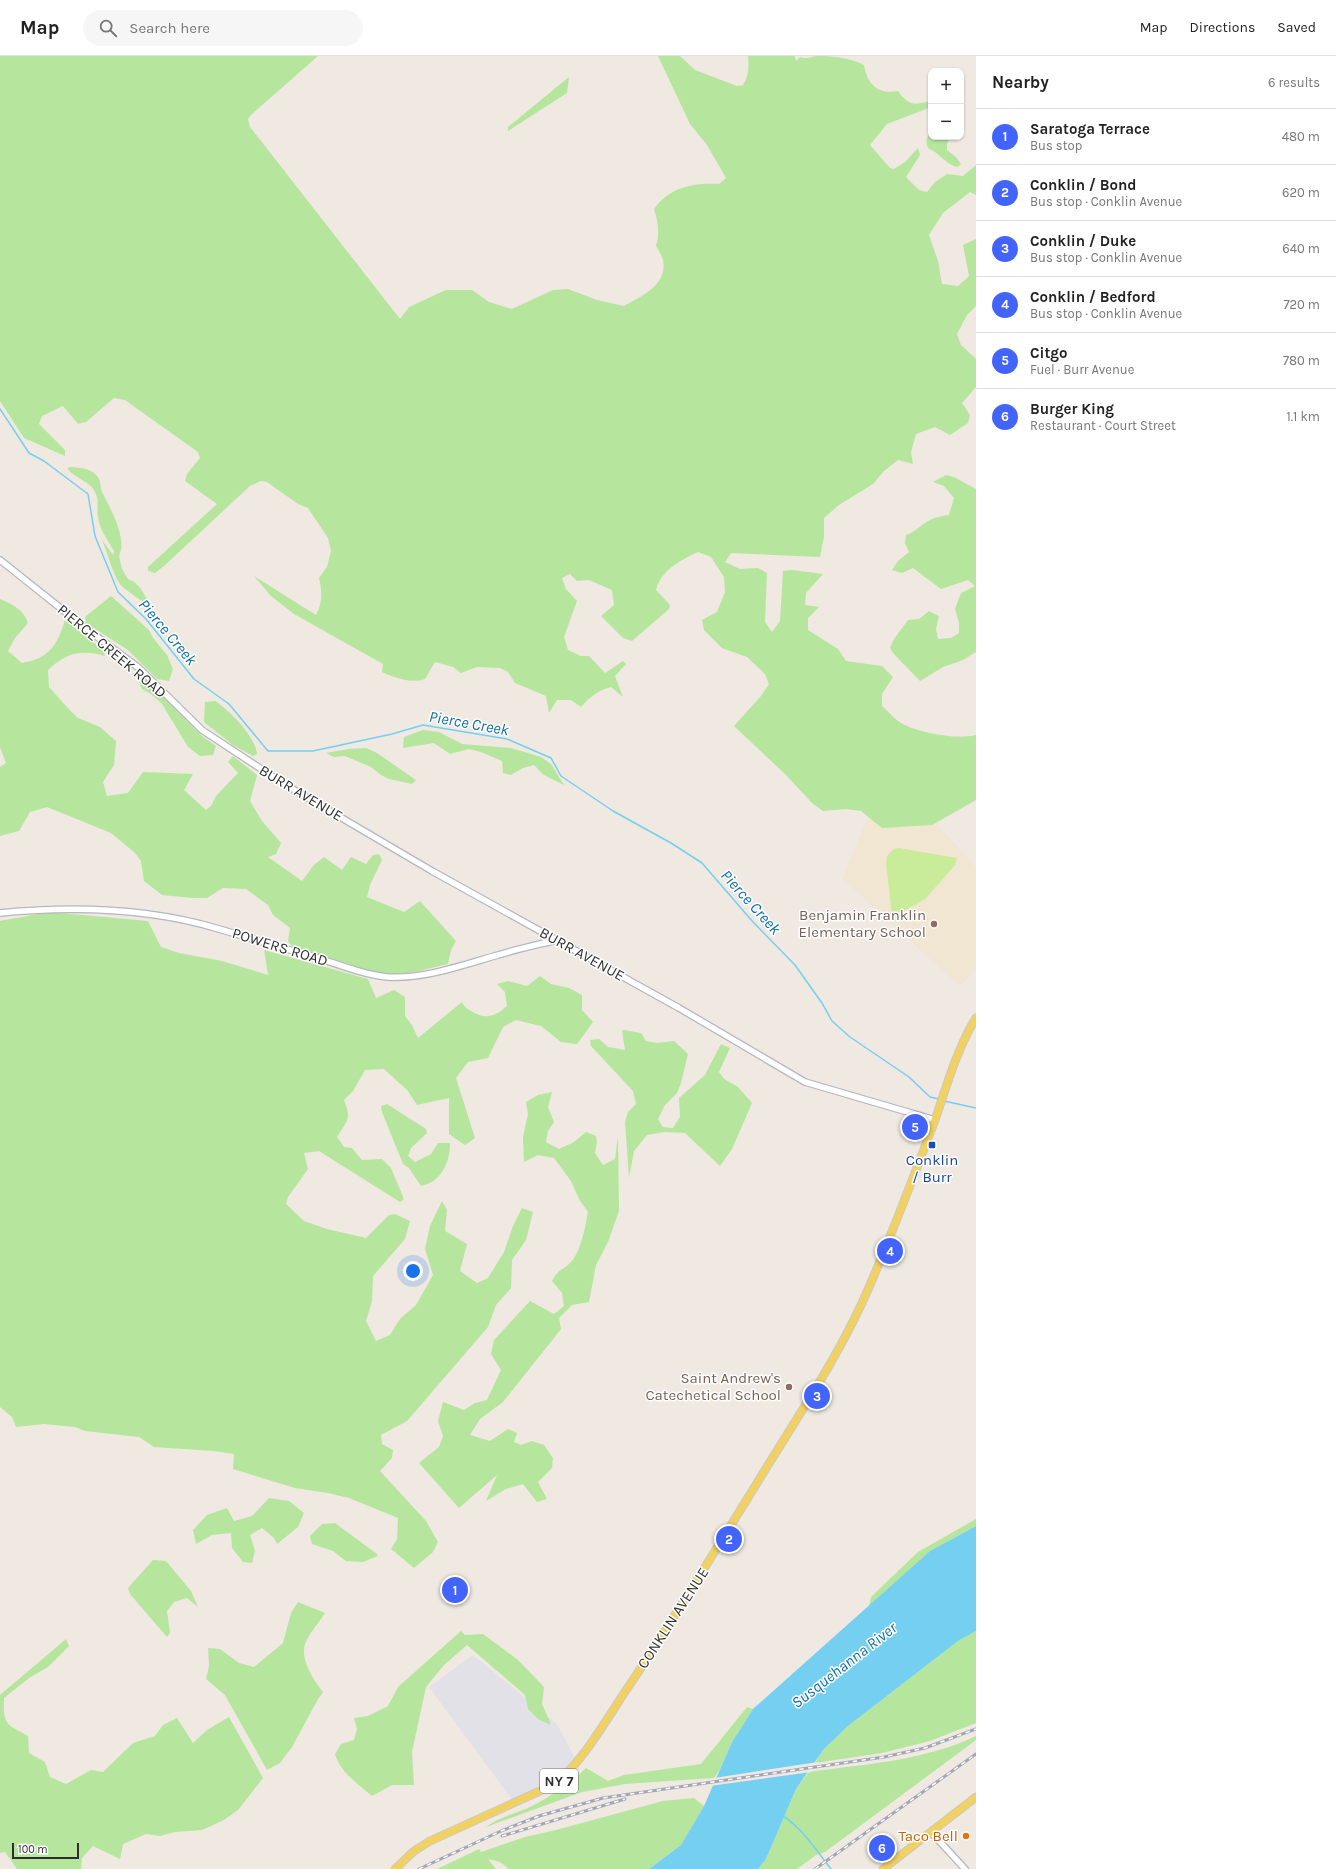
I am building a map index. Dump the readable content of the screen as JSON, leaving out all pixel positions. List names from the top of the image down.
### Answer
{
  "streets": {
    "main road": ["CONKLIN AVENUE", "NY 7"],
    "street": ["PIERCE CREEK ROAD", "BURR AVENUE", "POWERS ROAD"]
  },
  "crossings": [
    ["PIERCE CREEK ROAD", "BURR AVENUE"],
    ["BURR AVENUE", "POWERS ROAD"],
    ["BURR AVENUE", "CONKLIN AVENUE"]
  ],
  "water": ["Pierce Creek", "Susquehanna River"],
  "places": {
    "other": ["Benjamin Franklin Elementary School", "Saint Andrew's Catechetical School", "Taco Bell"],
    "transit": ["Conklin / Burr"]
  },
  "scale_bar": "100 m",
  "page": {
    "header": "Map",
    "search": "Search here",
    "nav": ["Map", "Directions", "Saved"],
    "heading": ["Nearby", "6 results"],
    "map_buttons": ["+", "−"],
    "list": [
      {
        "mark": "1",
        "name": "Saratoga Terrace",
        "note": "Bus stop",
        "value": "480 m"
      },
      {
        "mark": "2",
        "name": "Conklin / Bond",
        "note": "Bus stop · Conklin Avenue",
        "value": "620 m"
      },
      {
        "mark": "3",
        "name": "Conklin / Duke",
        "note": "Bus stop · Conklin Avenue",
        "value": "640 m"
      },
      {
        "mark": "4",
        "name": "Conklin / Bedford",
        "note": "Bus stop · Conklin Avenue",
        "value": "720 m"
      },
      {
        "mark": "5",
        "name": "Citgo",
        "note": "Fuel · Burr Avenue",
        "value": "780 m"
      },
      {
        "mark": "6",
        "name": "Burger King",
        "note": "Restaurant · Court Street",
        "value": "1.1 km"
      }
    ],
    "pins": [
      "5",
      "4",
      "3",
      "2",
      "1",
      "6"
    ],
    "scale": "100 m"
  }
}
